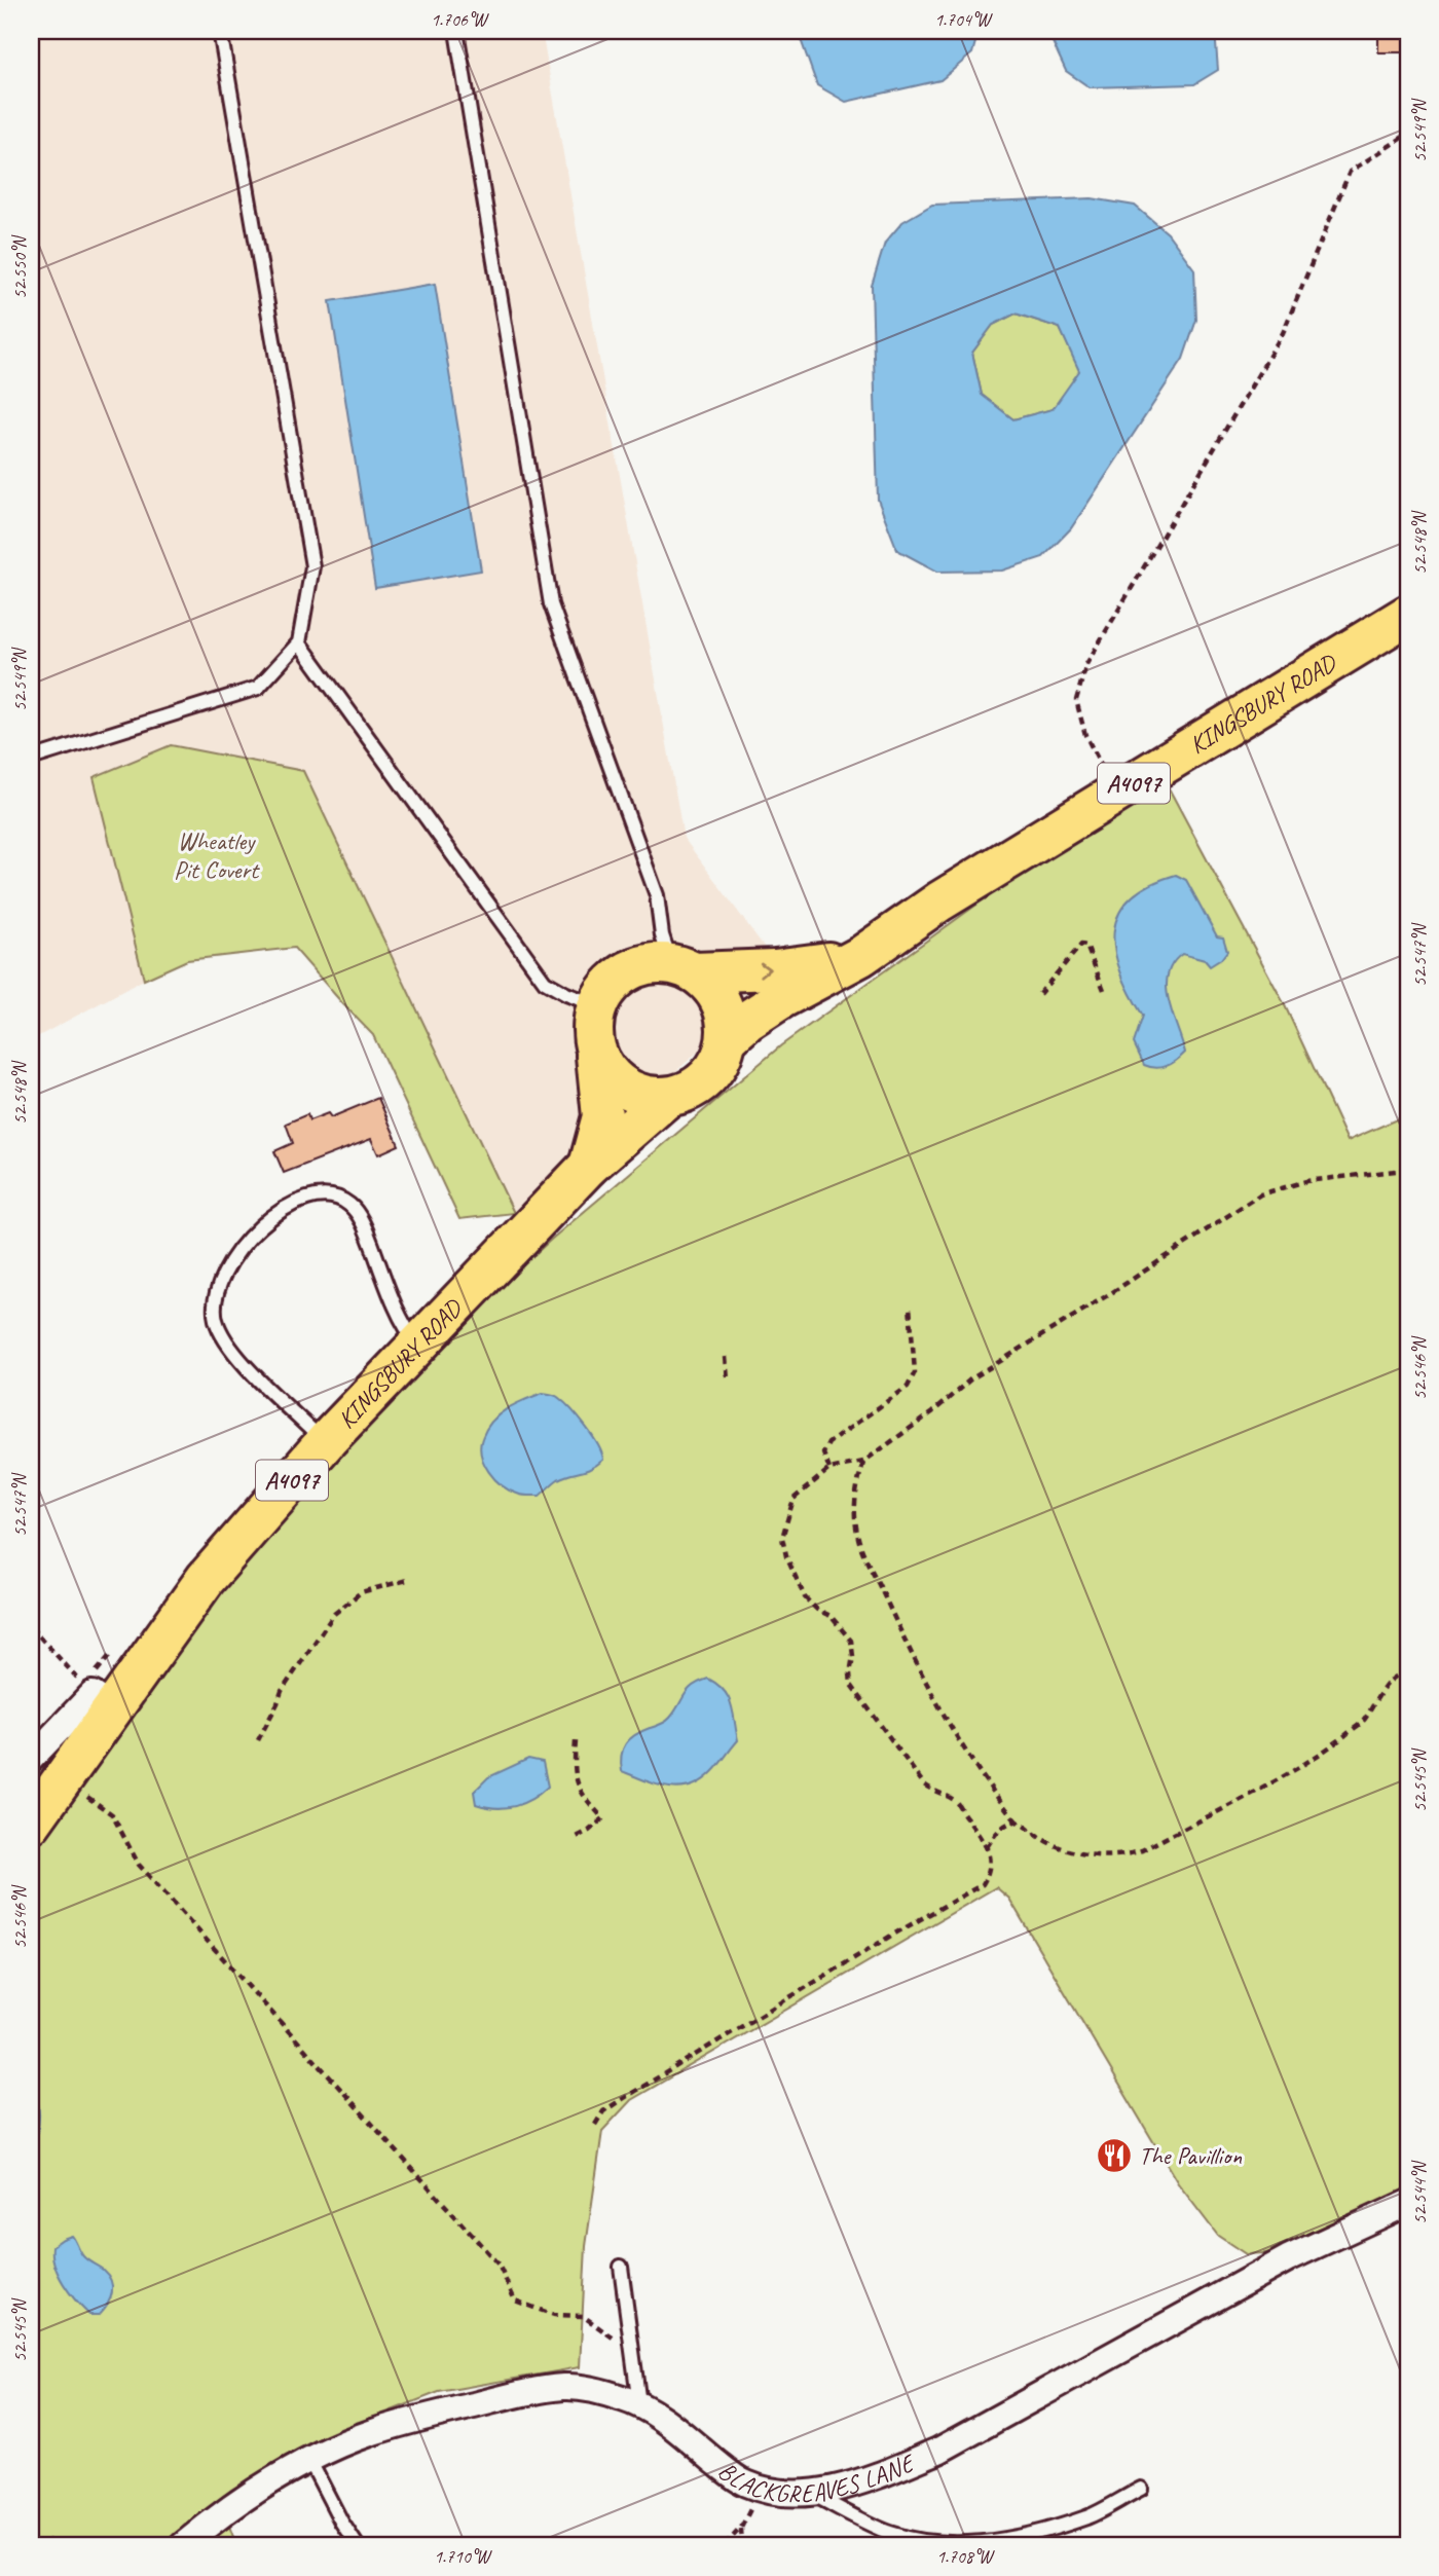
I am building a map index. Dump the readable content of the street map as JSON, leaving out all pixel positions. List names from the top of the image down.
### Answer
{
  "streets": {
    "main road": ["KINGSBURY ROAD", "A4097"],
    "street": ["BLACKGREAVES LANE"]
  },
  "parks": ["Wheatley Pit Covert"],
  "places": {
    "restaurant": ["The Pavillion"]
  },
  "coordinates": [
    "1.706°W",
    "1.704°W",
    "52.549°N",
    "52.550°N",
    "52.548°N",
    "52.547°N",
    "52.546°N",
    "52.545°N",
    "52.544°N",
    "1.710°W",
    "1.708°W"
  ]
}
